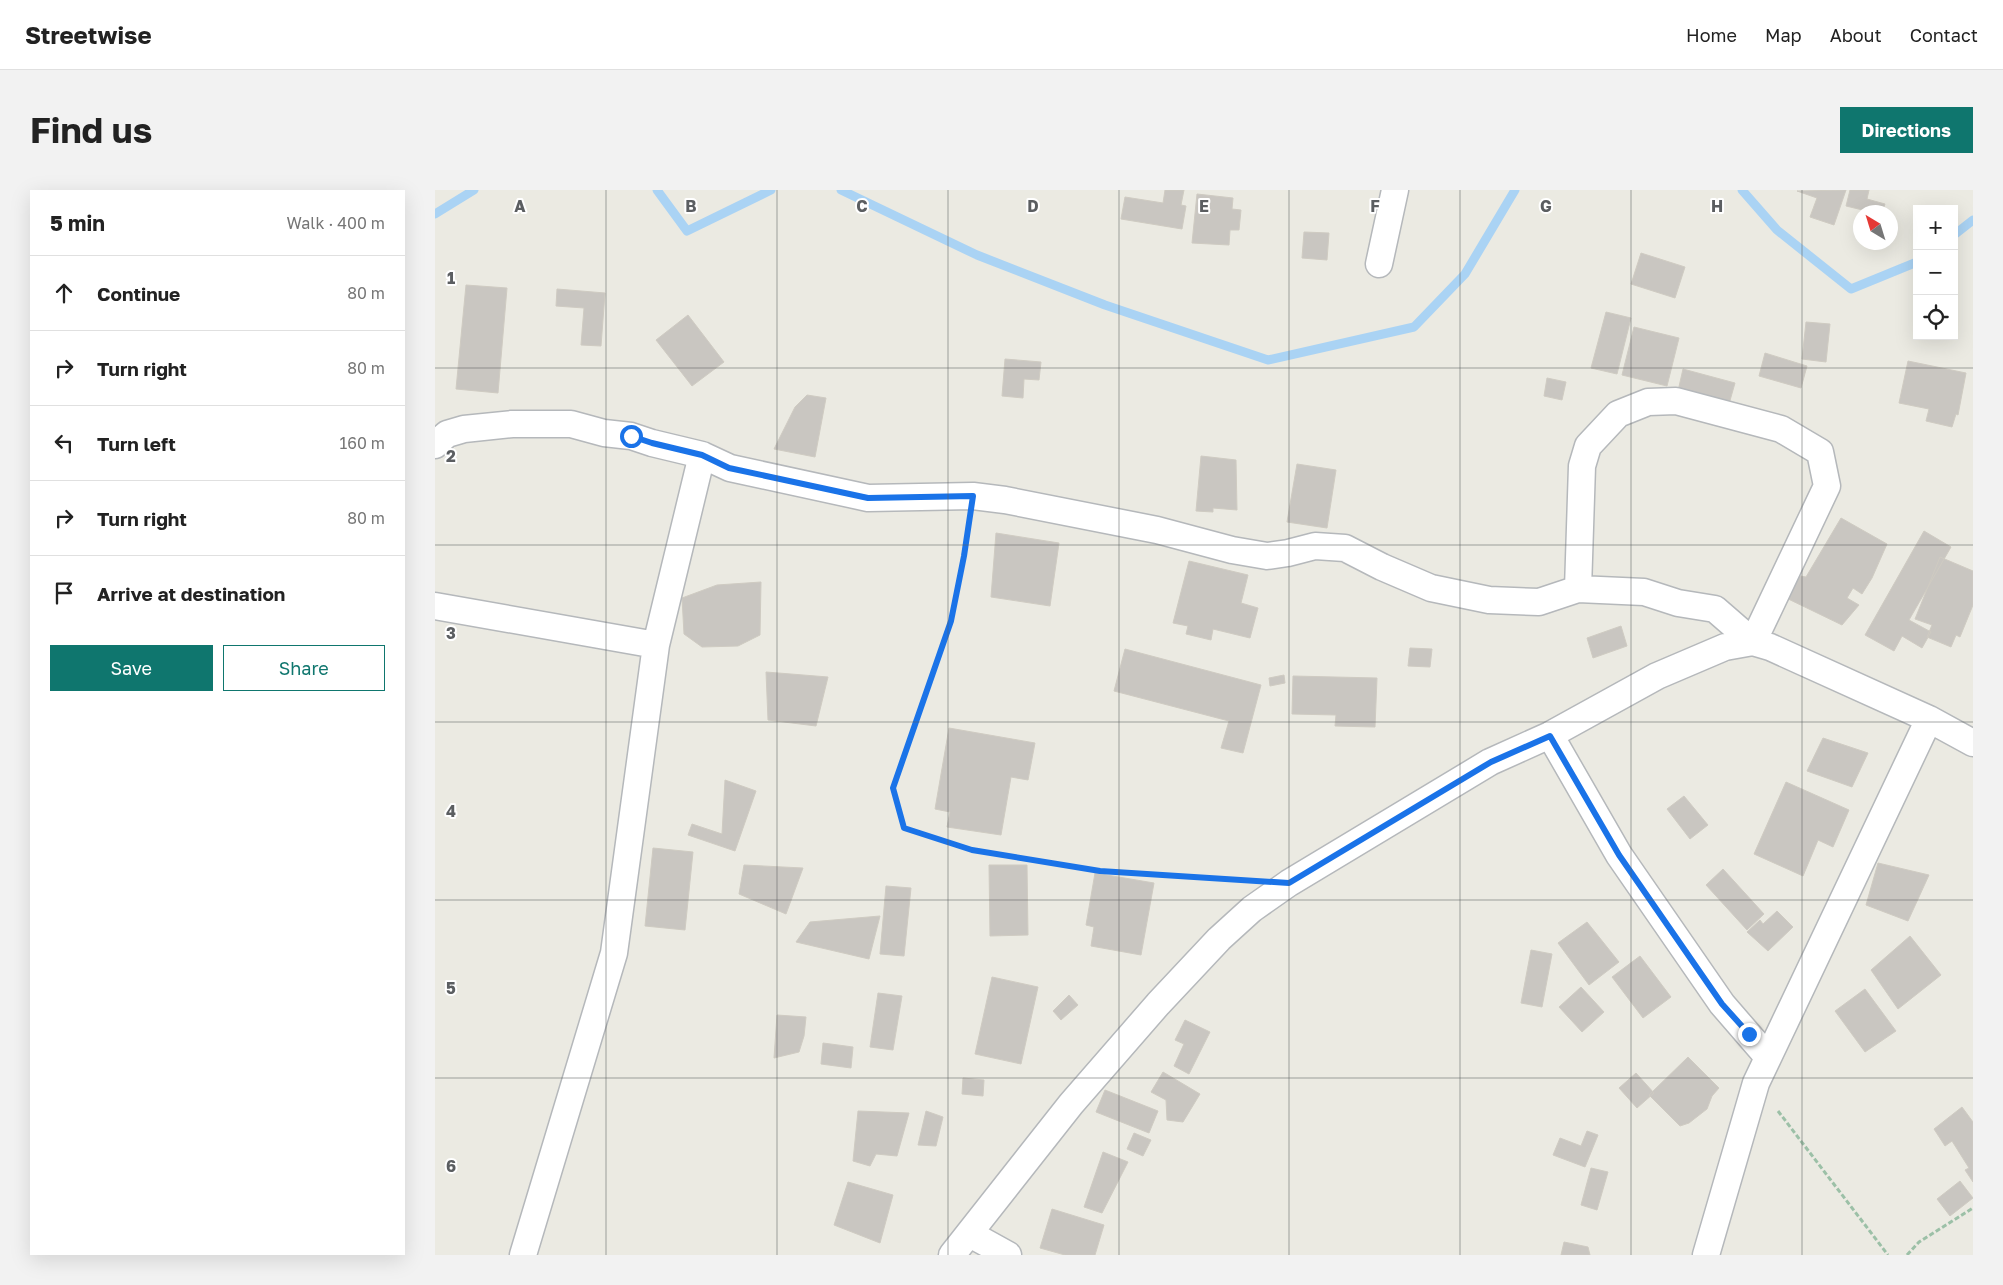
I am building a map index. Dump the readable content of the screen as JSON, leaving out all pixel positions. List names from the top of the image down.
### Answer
{
  "north": "top left",
  "page": {
    "header": "Streetwise",
    "nav": [
      "Home",
      "Map",
      "About",
      "Contact"
    ],
    "buttons": [
      "Directions",
      ["Save", "Share"]
    ],
    "title": "Find us",
    "heading": ["5 min", "Walk · 400 m"],
    "map_buttons": ["+", "−"],
    "list": [
      ["Continue", "80 m"],
      ["Turn right", "80 m"],
      ["Turn left", "160 m"],
      ["Turn right", "80 m"],
      "Arrive at destination"
    ]
  },
  "grid": {
    "columns": [
      "A",
      "B",
      "C",
      "D",
      "E",
      "F",
      "G",
      "H"
    ],
    "rows": [
      "1",
      "2",
      "3",
      "4",
      "5",
      "6"
    ]
  }
}
